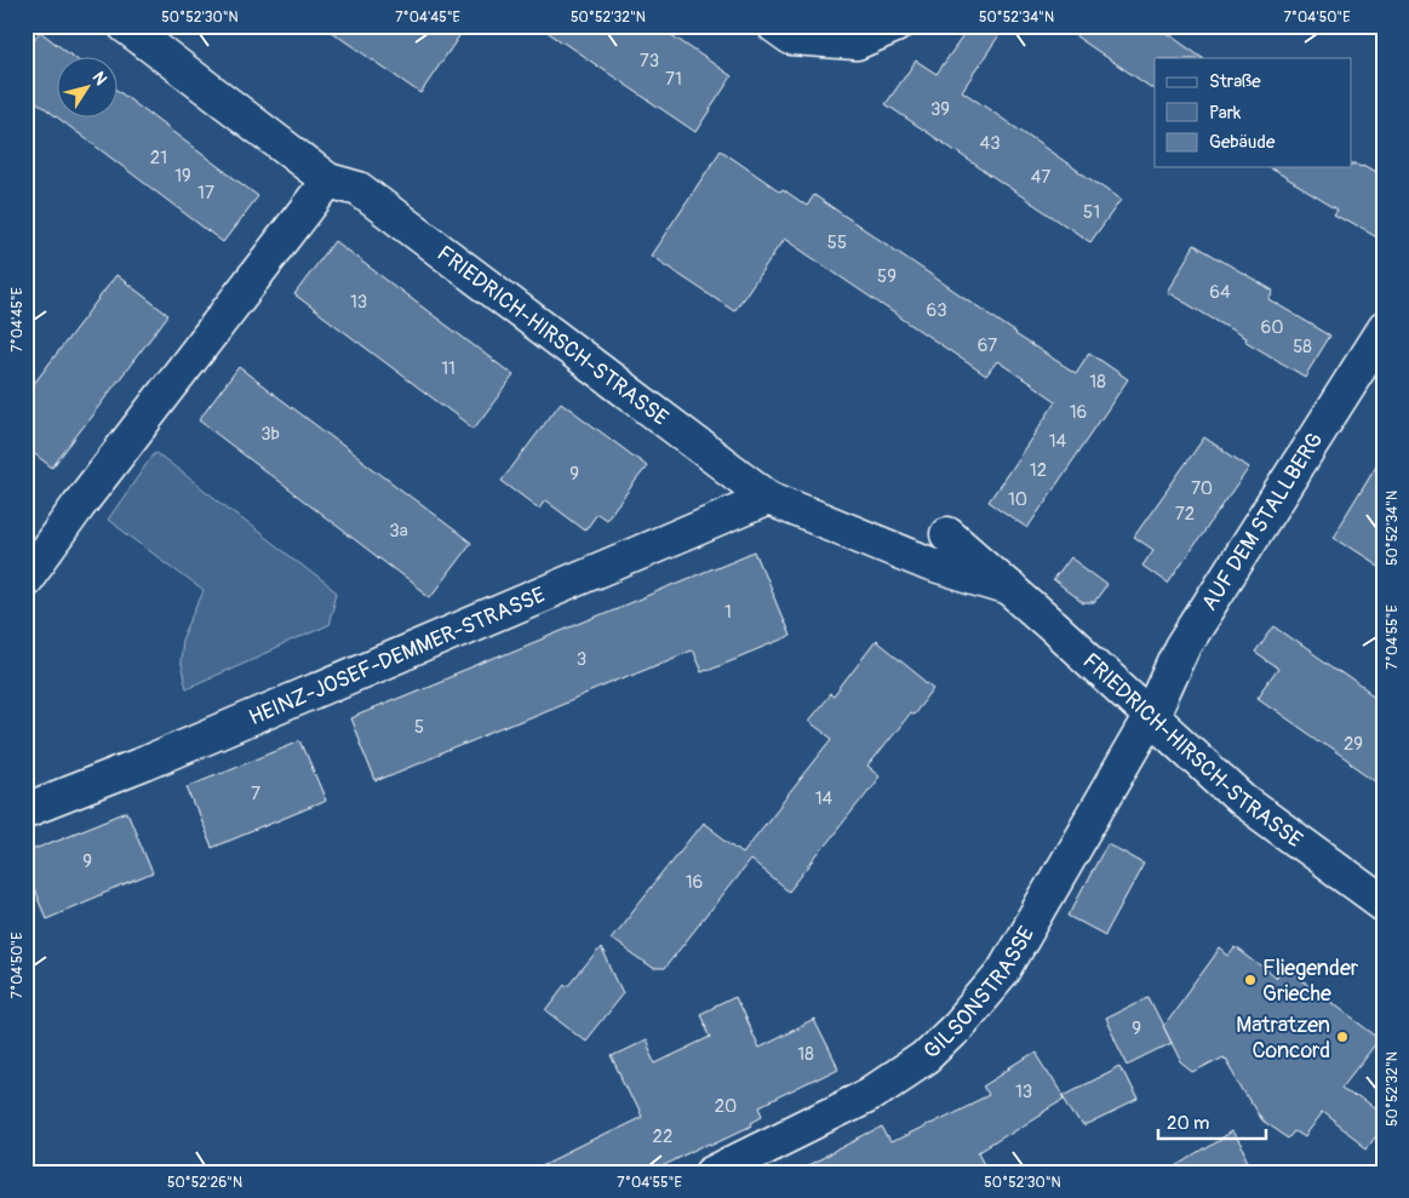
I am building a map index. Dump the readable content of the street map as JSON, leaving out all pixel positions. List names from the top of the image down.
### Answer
{
  "streets": {
    "street": [
      "FRIEDRICH-HIRSCH-STRASSE",
      "AUF DEM STALLBERG",
      "HEINZ-JOSEF-DEMMER-STRASSE",
      "GILSONSTRASSE"
    ]
  },
  "crossings": [
    ["FRIEDRICH-HIRSCH-STRASSE", "AUF DEM STALLBERG"],
    ["FRIEDRICH-HIRSCH-STRASSE", "HEINZ-JOSEF-DEMMER-STRASSE"],
    ["FRIEDRICH-HIRSCH-STRASSE", "GILSONSTRASSE"],
    ["AUF DEM STALLBERG", "GILSONSTRASSE"]
  ],
  "places": ["Fliegender Grieche", "Matratzen Concord"],
  "house_numbers": [
    "73",
    "71",
    "39",
    "43",
    "21",
    "19",
    "47",
    "17",
    "51",
    "55",
    "59",
    "64",
    "13",
    "63",
    "60",
    "67",
    "58",
    "11",
    "18",
    "16",
    "3b",
    "14",
    "12",
    "9",
    "70",
    "10",
    "72",
    "3a",
    "1",
    "3",
    "5",
    "29",
    "7",
    "14",
    "9",
    "16",
    "9",
    "18",
    "13",
    "20",
    "22"
  ],
  "legend": ["Straße", "Park", "Gebäude"],
  "scale_bar": "20 m",
  "north": "top right",
  "coordinates": [
    "50°52'30\"N",
    "7°04'45\"E",
    "50°52'32\"N",
    "50°52'34\"N",
    "7°04'50\"E",
    "7°04'55\"E",
    "50°52'26\"N"
  ]
}
